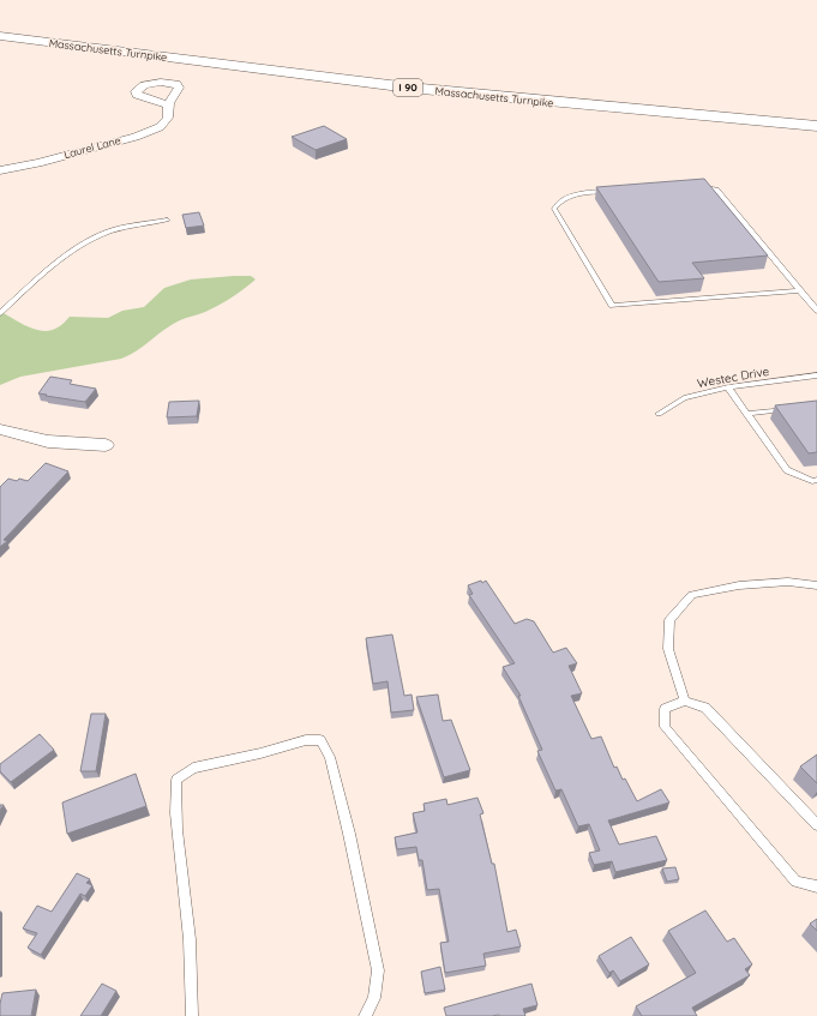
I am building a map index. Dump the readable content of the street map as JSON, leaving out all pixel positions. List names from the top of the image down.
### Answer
{
  "streets": {
    "highway": ["Massachusetts Turnpike", "I 90"],
    "street": ["Laurel Lane"],
    "lane": ["Westec Drive"]
  }
}
